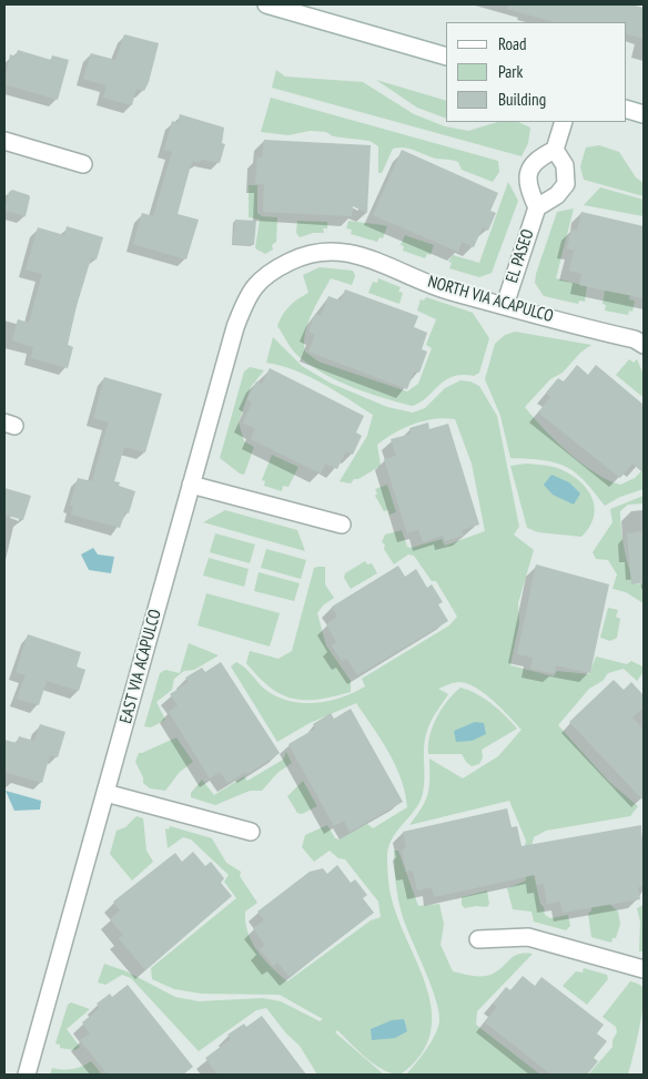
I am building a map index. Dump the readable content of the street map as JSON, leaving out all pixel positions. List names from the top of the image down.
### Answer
{
  "streets": {
    "street": ["EL PASEO", "NORTH VIA ACAPULCO", "EAST VIA ACAPULCO"]
  },
  "crossings": [
    ["EL PASEO", "NORTH VIA ACAPULCO"],
    ["NORTH VIA ACAPULCO", "EAST VIA ACAPULCO"]
  ],
  "legend": ["Road", "Park", "Building"]
}
